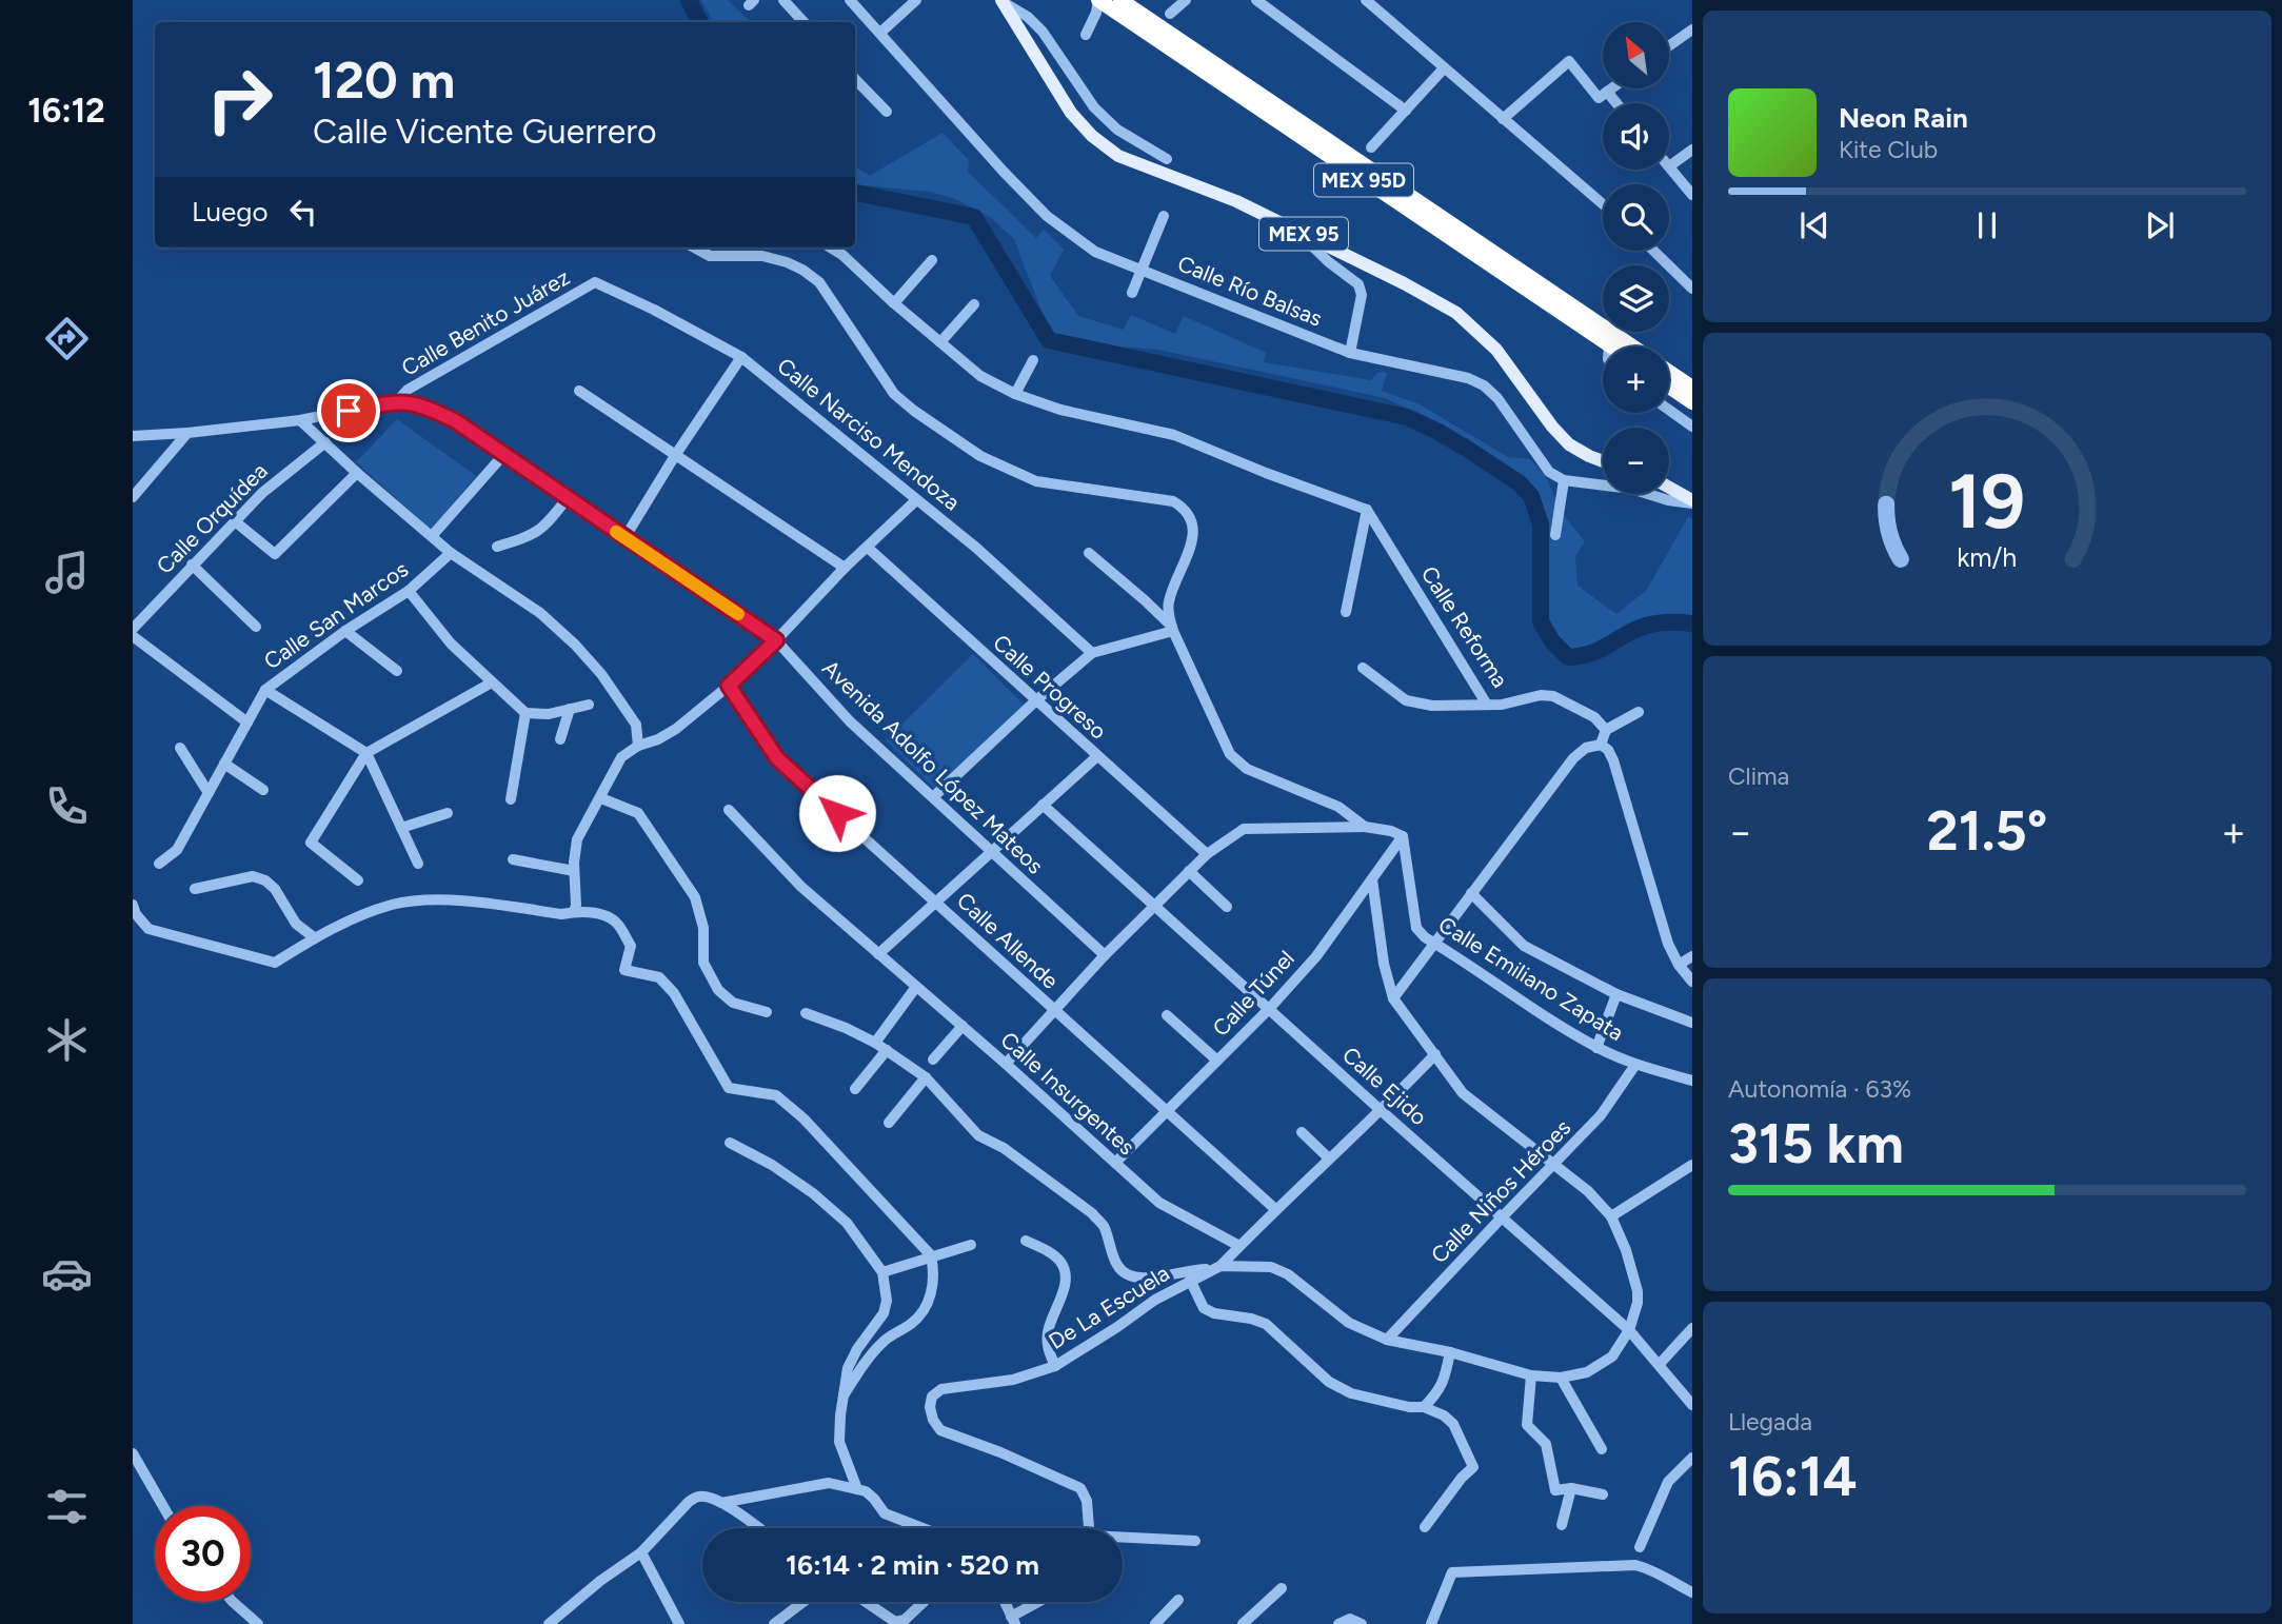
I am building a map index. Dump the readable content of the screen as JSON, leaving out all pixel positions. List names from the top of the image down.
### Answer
{
  "streets": {
    "highway": ["MEX 95D"],
    "main road": ["MEX 95"],
    "street": [
      "Calle Río Balsas",
      "Calle Benito Juárez",
      "Calle Narciso Mendoza",
      "Calle Orquídea",
      "Calle San Marcos",
      "Calle Reforma",
      "Calle Progreso",
      "Avenida Adolfo López Mateos",
      "Calle Allende",
      "Calle Emiliano Zapata",
      "Calle Túnel",
      "Calle Ejido",
      "Calle Insurgentes",
      "Calle Niños Héroes",
      "De La Escuela"
    ]
  },
  "crossings": [
    ["Calle Benito Juárez", "Calle Narciso Mendoza"],
    ["Calle Benito Juárez", "Avenida Adolfo López Mateos"],
    ["Calle Allende", "Calle Túnel"],
    ["Calle Emiliano Zapata", "Calle Túnel"],
    ["Calle Emiliano Zapata", "Calle Niños Héroes"],
    ["Calle Túnel", "Calle Ejido"],
    ["Calle Túnel", "Calle Insurgentes"],
    ["Calle Ejido", "Calle Niños Héroes"]
  ],
  "north": "top left",
  "page": {
    "tabs": "16:12",
    "map_buttons": ["+", "−"],
    "turn": ["120 m", "Calle Vicente Guerrero"],
    "song": ["Neon Rain", "Kite Club"],
    "then": "Luego",
    "tile": [
      "Clima",
      ["Autonomía · 63%", "315 km"],
      ["Llegada", "16:14"]
    ],
    "heat": ["−", "21.5°", "+"],
    "limit": "30",
    "trip": "16:14 · 2 min · 520 m",
    "gauge": ["19", "km/h"]
  }
}
